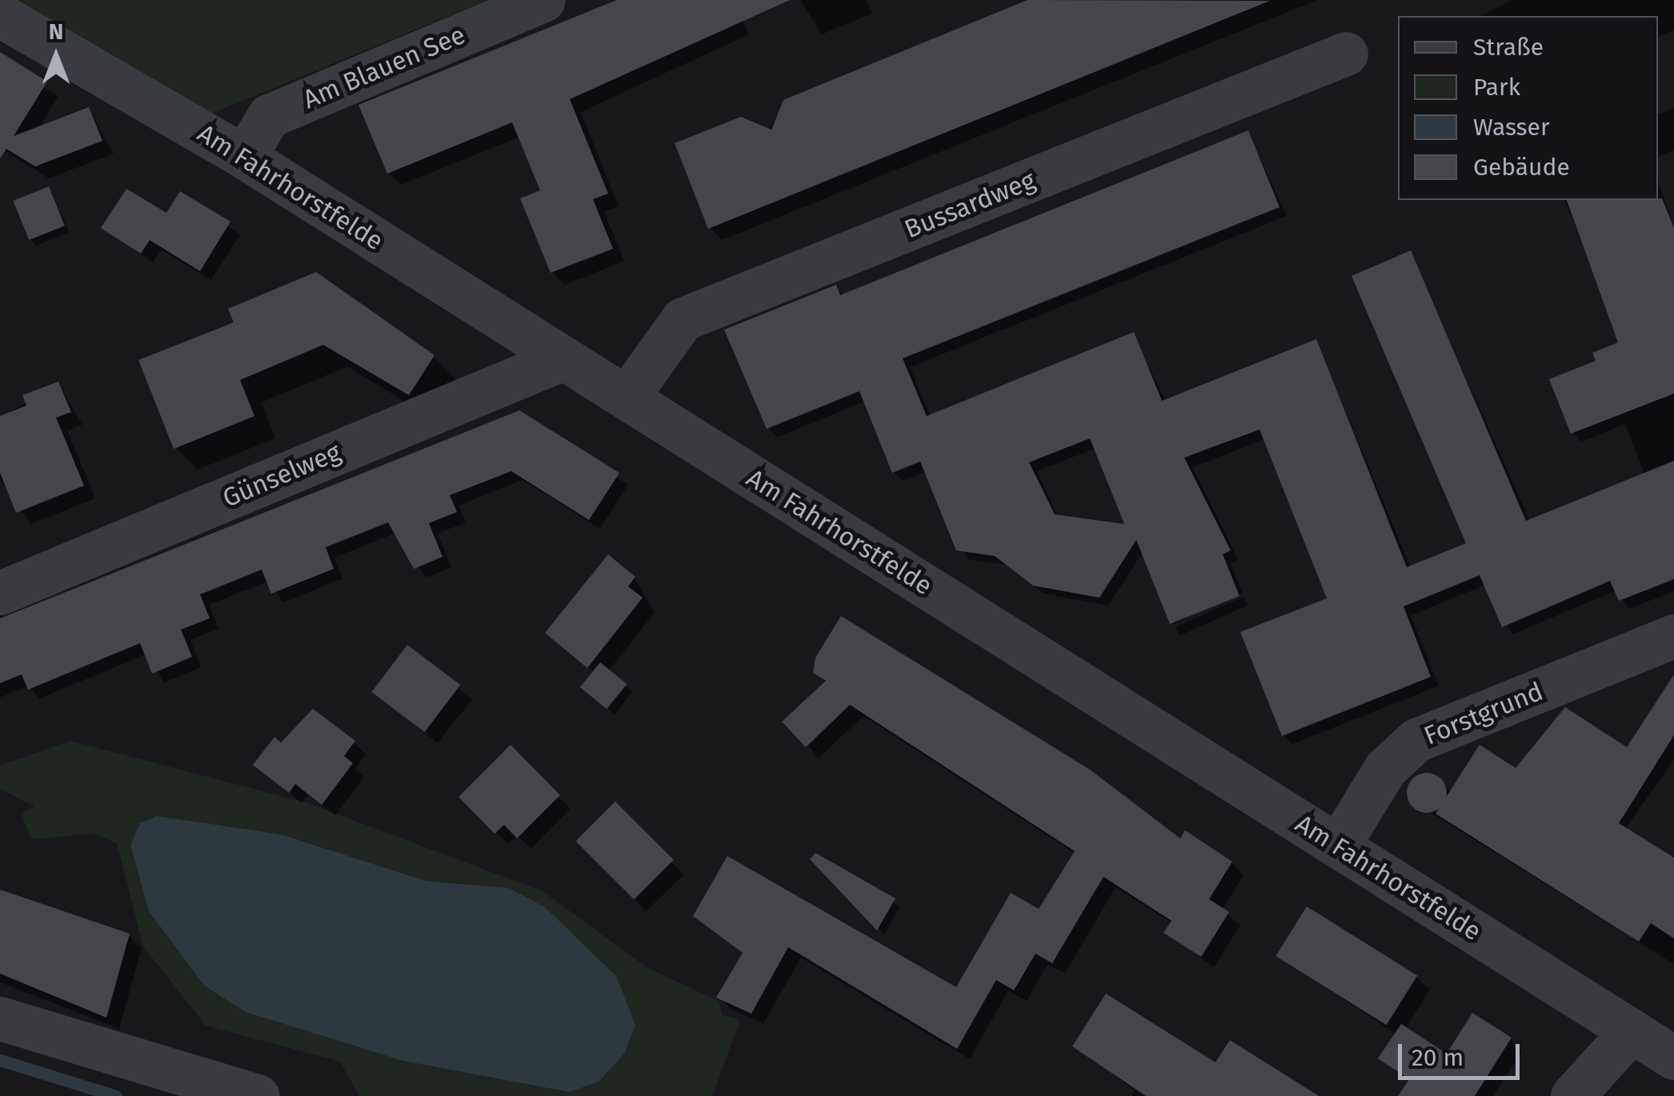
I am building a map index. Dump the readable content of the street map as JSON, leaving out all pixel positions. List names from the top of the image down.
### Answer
{
  "streets": {
    "street": [
      "Am Blauen See",
      "Am Fahrhorstfelde",
      "Bussardweg",
      "Günselweg",
      "Forstgrund"
    ]
  },
  "crossings": [
    ["Am Blauen See", "Am Fahrhorstfelde"],
    ["Am Fahrhorstfelde", "Bussardweg"],
    ["Am Fahrhorstfelde", "Günselweg"],
    ["Am Fahrhorstfelde", "Forstgrund"]
  ],
  "legend": [
    "Straße",
    "Park",
    "Wasser",
    "Gebäude"
  ],
  "scale_bar": "20 m",
  "north": "top"
}
